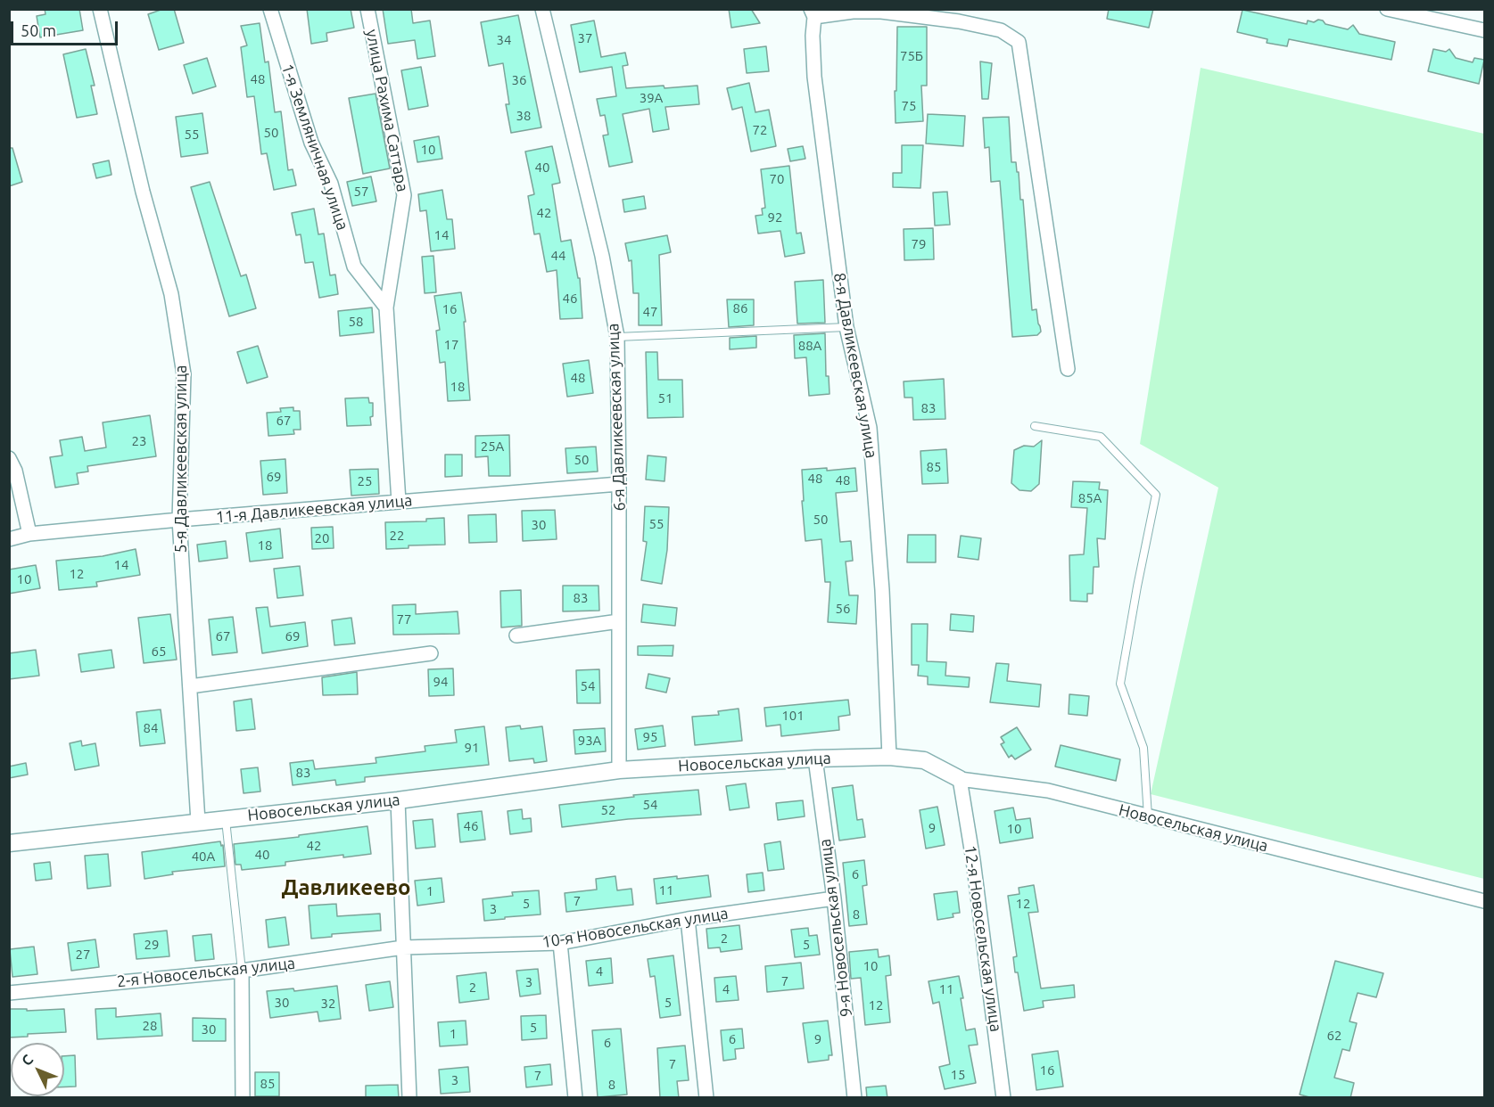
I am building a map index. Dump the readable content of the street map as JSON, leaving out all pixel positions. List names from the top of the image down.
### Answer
{
  "streets": {
    "street": [
      "улица Рахима Саттара",
      "1-я Земляничная улица",
      "8-я Давликеевская улица",
      "6-я Давликеевская улица",
      "5-я Давликеевская улица",
      "11-я Давликеевская улица",
      "Новосельская улица",
      "10-я Новосельская улица",
      "9-я Новосельская улица",
      "12-я Новосельская улица",
      "2-я Новосельская улица"
    ]
  },
  "crossings": [
    ["улица Рахима Саттара", "1-я Земляничная улица"],
    ["улица Рахима Саттара", "11-я Давликеевская улица"],
    ["8-я Давликеевская улица", "Новосельская улица"],
    ["6-я Давликеевская улица", "11-я Давликеевская улица"],
    ["6-я Давликеевская улица", "Новосельская улица"],
    ["5-я Давликеевская улица", "11-я Давликеевская улица"],
    ["5-я Давликеевская улица", "Новосельская улица"],
    ["Новосельская улица", "9-я Новосельская улица"],
    ["Новосельская улица", "12-я Новосельская улица"],
    ["10-я Новосельская улица", "9-я Новосельская улица"],
    ["10-я Новосельская улица", "2-я Новосельская улица"]
  ],
  "districts": ["Давликеево"],
  "house_numbers": [
    "37",
    "34",
    "75Б",
    "48",
    "36",
    "39А",
    "75",
    "38",
    "72",
    "50",
    "55",
    "10",
    "40",
    "70",
    "57",
    "42",
    "92",
    "14",
    "79",
    "44",
    "46",
    "86",
    "16",
    "47",
    "58",
    "17",
    "88А",
    "48",
    "18",
    "51",
    "83",
    "67",
    "23",
    "25А",
    "50",
    "85",
    "69",
    "48",
    "48",
    "25",
    "85А",
    "50",
    "55",
    "30",
    "22",
    "20",
    "18",
    "14",
    "12",
    "10",
    "83",
    "56",
    "77",
    "67",
    "69",
    "65",
    "94",
    "54",
    "101",
    "84",
    "95",
    "93А",
    "91",
    "83",
    "54",
    "52",
    "46",
    "9",
    "10",
    "42",
    "40",
    "40А",
    "6",
    "11",
    "1",
    "7",
    "5",
    "12",
    "3",
    "8",
    "2",
    "29",
    "5",
    "27",
    "10",
    "4",
    "7",
    "3",
    "2",
    "4",
    "11",
    "30",
    "5",
    "32",
    "12",
    "28",
    "5",
    "30",
    "1",
    "62",
    "6",
    "9",
    "6",
    "7",
    "16",
    "15",
    "7",
    "3",
    "85",
    "8"
  ],
  "scale_bar": "50 m",
  "north": "top left"
}
